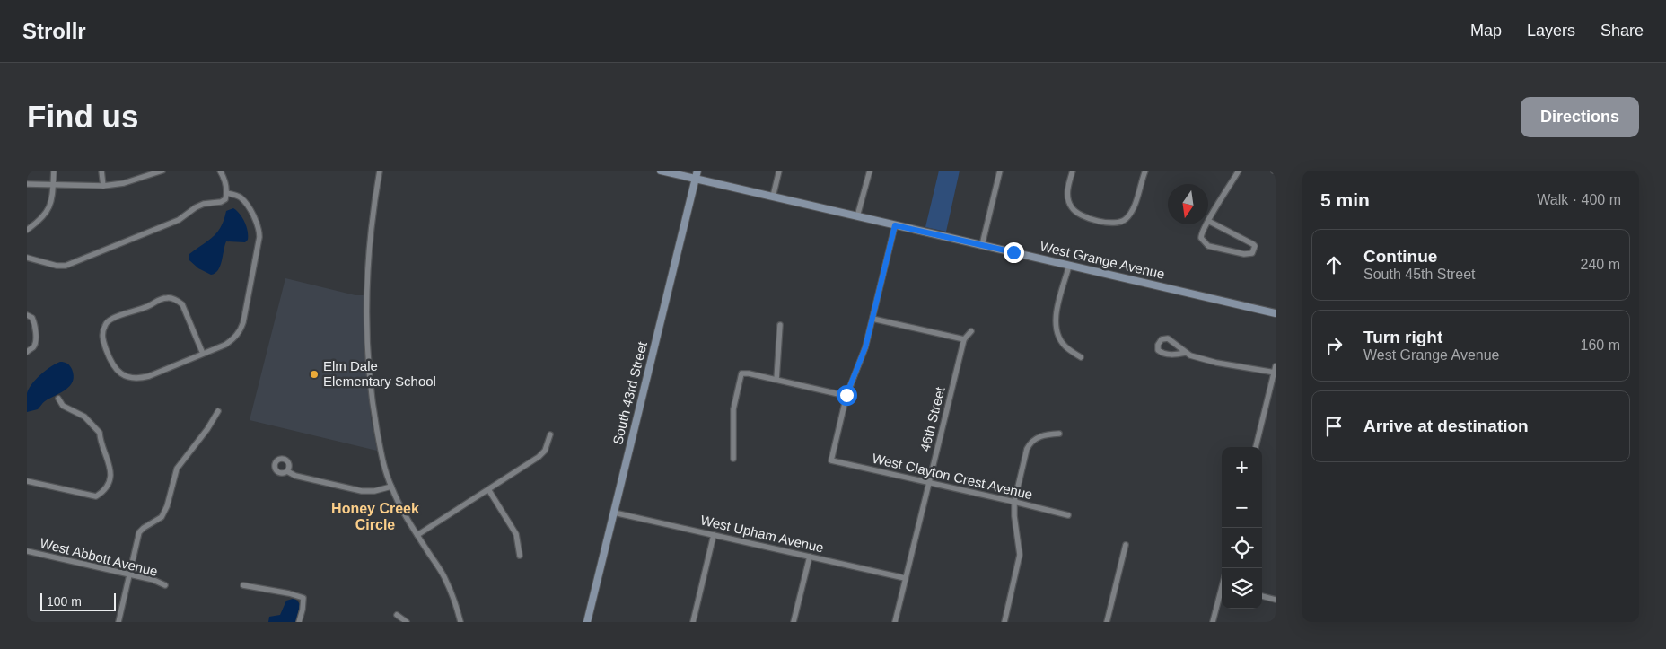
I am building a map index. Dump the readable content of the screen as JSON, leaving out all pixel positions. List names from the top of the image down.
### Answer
{
  "streets": {
    "street": [
      "West Grange Avenue",
      "South 43rd Street",
      "46th Street",
      "West Clayton Crest Avenue",
      "West Upham Avenue",
      "West Abbott Avenue"
    ]
  },
  "crossings": [
    ["West Grange Avenue", "South 43rd Street"],
    ["South 43rd Street", "West Upham Avenue"],
    ["46th Street", "West Clayton Crest Avenue"],
    ["46th Street", "West Upham Avenue"]
  ],
  "districts": ["Honey Creek Circle"],
  "places": ["Elm Dale Elementary School"],
  "scale_bar": "100 m",
  "north": "bottom",
  "page": {
    "header": "Strollr",
    "nav": ["Map", "Layers", "Share"],
    "buttons": "Directions",
    "title": "Find us",
    "heading": ["5 min", "Walk · 400 m"],
    "list": [
      ["Continue", "South 45th Street", "240 m"],
      ["Turn right", "West Grange Avenue", "160 m"],
      "Arrive at destination"
    ],
    "map_buttons": ["+", "−"],
    "scale": "100 m"
  }
}
